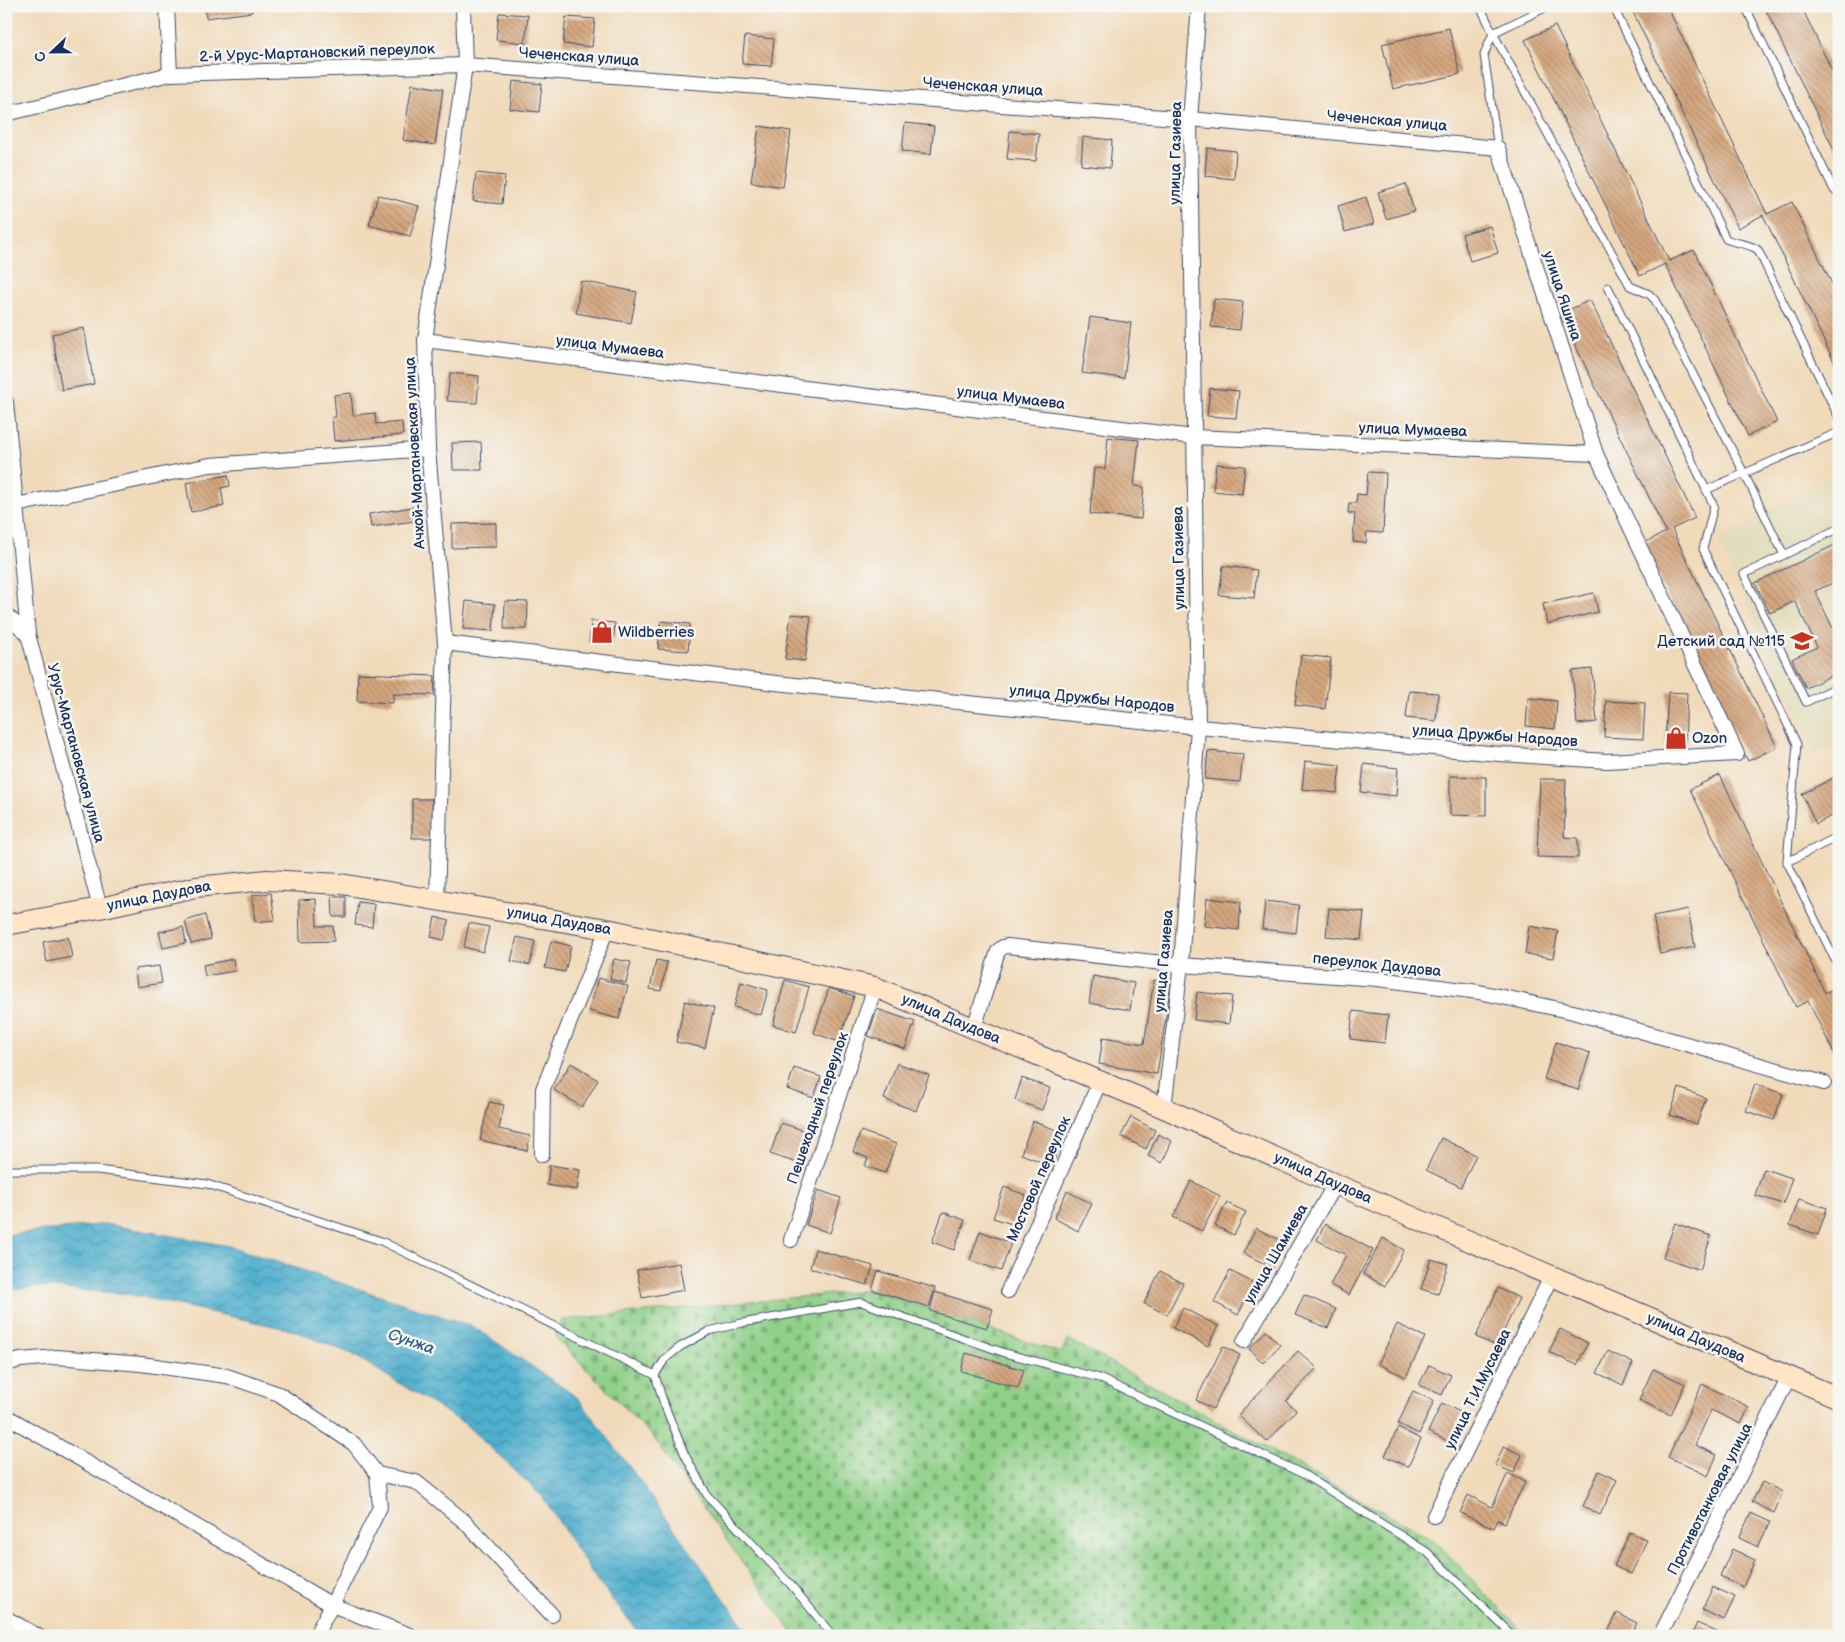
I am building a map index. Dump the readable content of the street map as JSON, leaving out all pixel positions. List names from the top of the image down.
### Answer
{
  "streets": {
    "street": [
      "2-й Урус-Мартановский переулок",
      "Чеченская улица",
      "улица Газиева",
      "улица Яшина",
      "улица Мумаева",
      "Ачхой-Мартановская улица",
      "улица Дружбы Народов",
      "Урус-Мартановская улица",
      "улица Даудова",
      "переулок Даудова",
      "Пешеходный переулок",
      "Мостовой переулок",
      "улица Шамиева",
      "улица Т.И.Мусаева",
      "Противотанковая улица"
    ]
  },
  "crossings": [
    ["2-й Урус-Мартановский переулок", "Чеченская улица"],
    ["2-й Урус-Мартановский переулок", "Ачхой-Мартановская улица"],
    ["Чеченская улица", "улица Газиева"],
    ["Чеченская улица", "улица Яшина"],
    ["Чеченская улица", "Ачхой-Мартановская улица"],
    ["улица Газиева", "улица Мумаева"],
    ["улица Газиева", "улица Дружбы Народов"],
    ["улица Газиева", "улица Даудова"],
    ["улица Газиева", "переулок Даудова"],
    ["улица Яшина", "улица Мумаева"],
    ["улица Яшина", "улица Дружбы Народов"],
    ["улица Мумаева", "Ачхой-Мартановская улица"],
    ["Ачхой-Мартановская улица", "улица Дружбы Народов"],
    ["Ачхой-Мартановская улица", "улица Даудова"],
    ["Урус-Мартановская улица", "улица Даудова"],
    ["улица Даудова", "переулок Даудова"],
    ["улица Даудова", "Пешеходный переулок"],
    ["улица Даудова", "Мостовой переулок"],
    ["улица Даудова", "улица Шамиева"],
    ["улица Даудова", "улица Т.И.Мусаева"],
    ["улица Даудова", "Противотанковая улица"]
  ],
  "water": ["Сунжа"],
  "places": {
    "shop": ["Wildberries", "Ozon"],
    "school or university": ["Детский сад №115"]
  },
  "north": "left"
}
